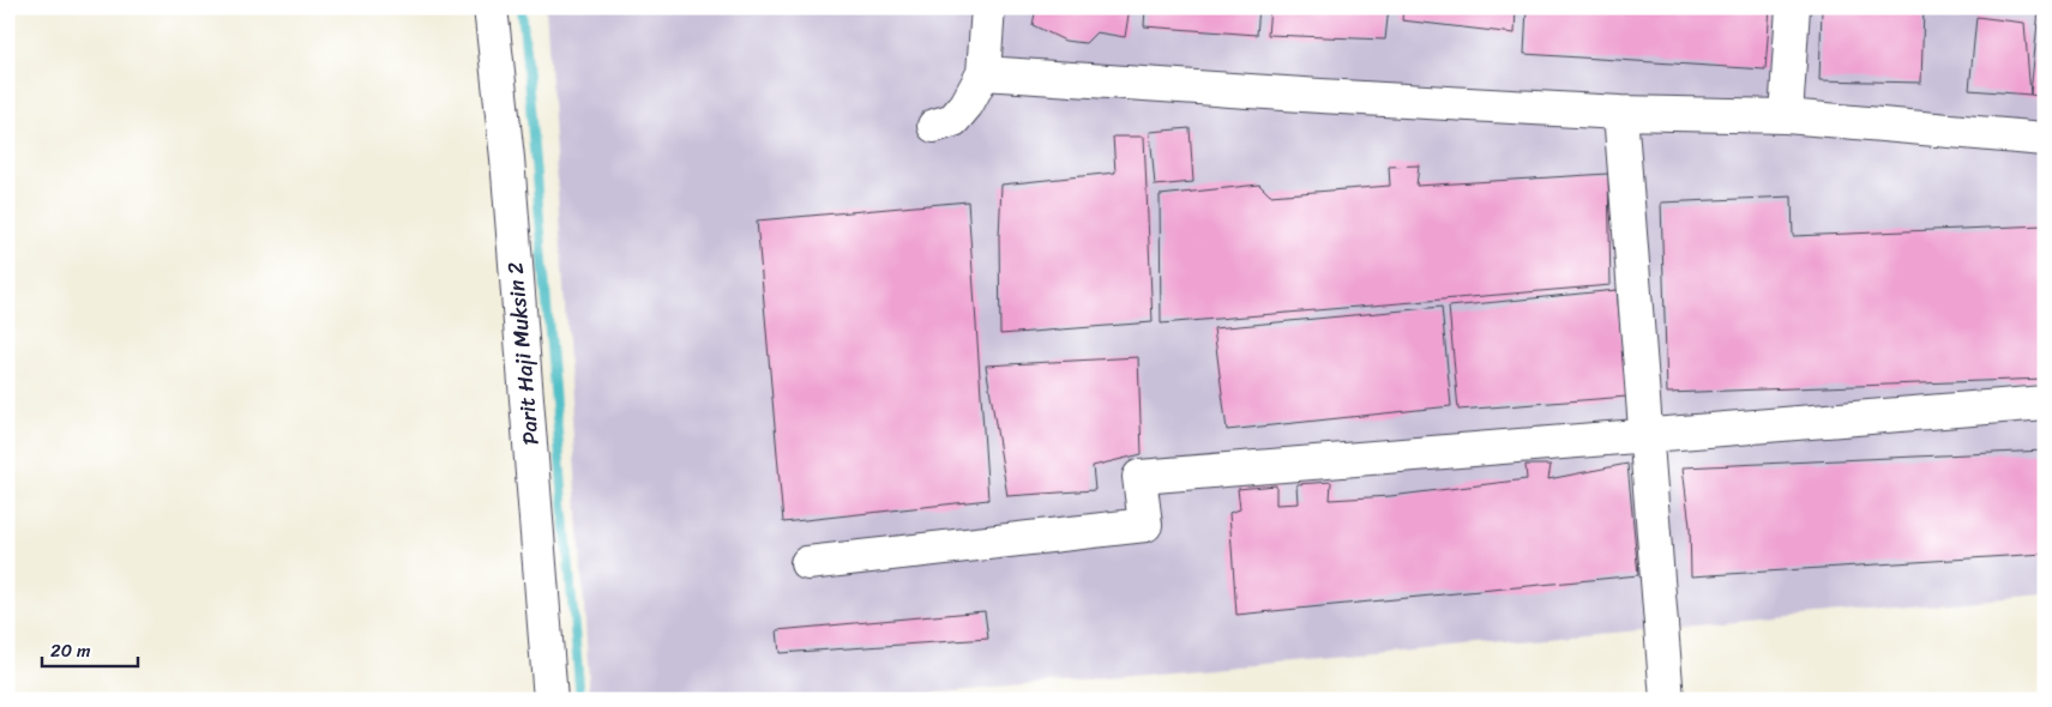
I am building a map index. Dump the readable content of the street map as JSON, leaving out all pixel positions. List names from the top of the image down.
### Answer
{
  "streets": {
    "street": ["Parit Haji Muksin 2"]
  },
  "scale_bar": "20 m"
}
